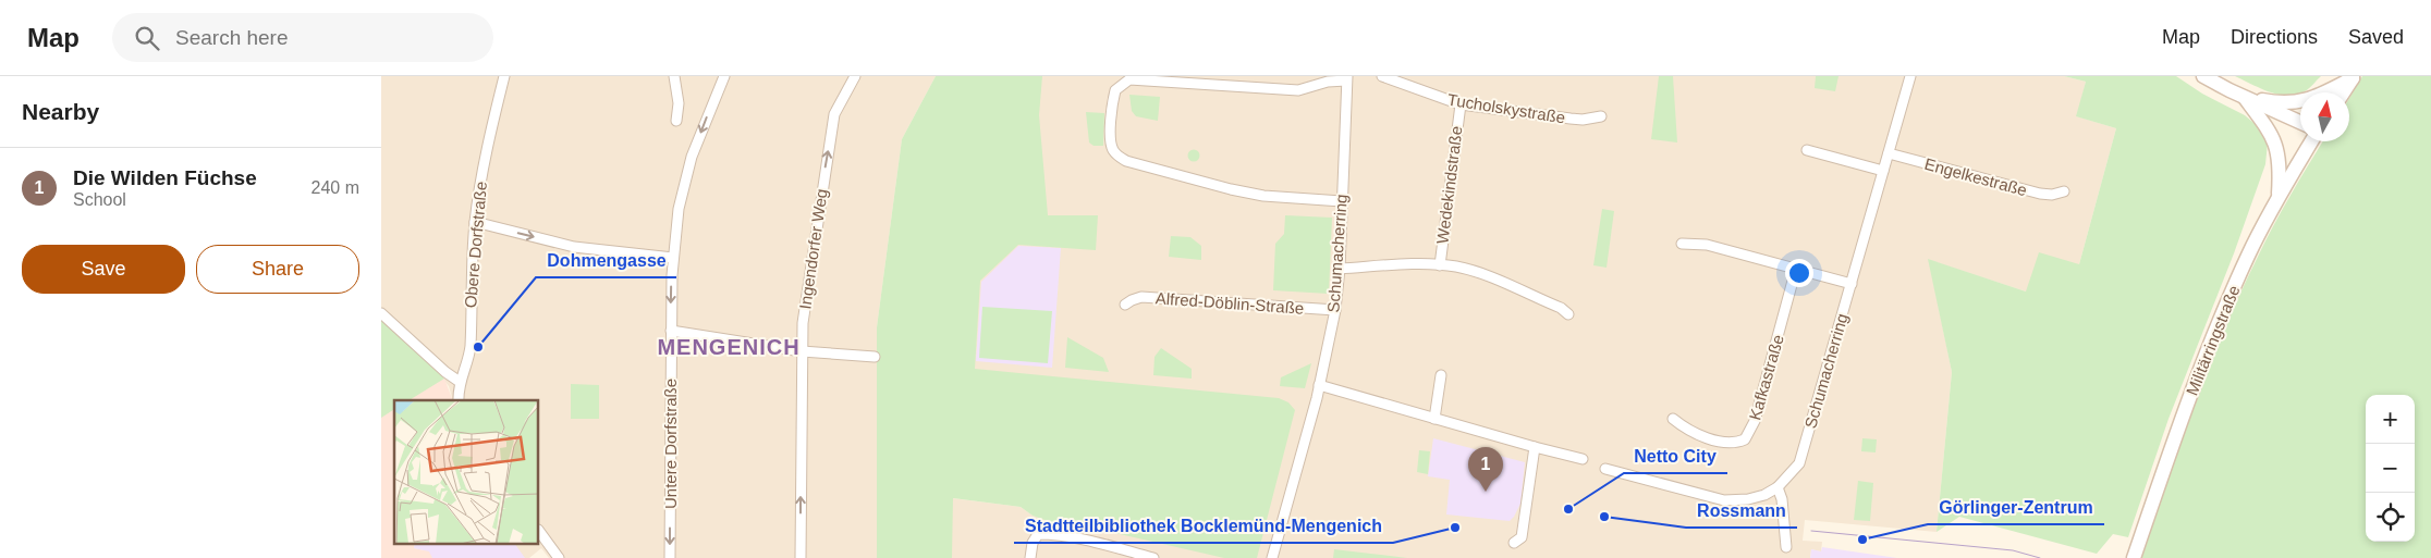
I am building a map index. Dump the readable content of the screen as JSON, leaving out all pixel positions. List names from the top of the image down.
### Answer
{
  "streets": {
    "main road": ["Militärringstraße"],
    "street": [
      "Tucholskystraße",
      "Engelkestraße",
      "Wedekindstraße",
      "Obere Dorfstraße",
      "Ingendorfer Weg",
      "Schumacherring",
      "Alfred-Döblin-Straße",
      "Kafkastraße",
      "Untere Dorfstraße"
    ]
  },
  "crossings": [
    ["Tucholskystraße", "Wedekindstraße"],
    ["Engelkestraße", "Schumacherring"],
    ["Schumacherring", "Alfred-Döblin-Straße"]
  ],
  "one_way": ["Ingendorfer Weg", "Untere Dorfstraße"],
  "districts": ["MENGENICH"],
  "places": [
    "Dohmengasse",
    "Netto City",
    "Rossmann",
    "Stadtteilbibliothek Bocklemünd-Mengenich",
    "Görlinger-Zentrum"
  ],
  "north": "top",
  "page": {
    "header": "Map",
    "search": "Search here",
    "nav": ["Map", "Directions", "Saved"],
    "heading": "Nearby",
    "list": [
      {
        "mark": "1",
        "name": "Die Wilden Füchse",
        "note": "School",
        "value": "240 m"
      }
    ],
    "buttons": ["Save", "Share"],
    "map_buttons": ["+", "−"],
    "pins": "1"
  }
}
